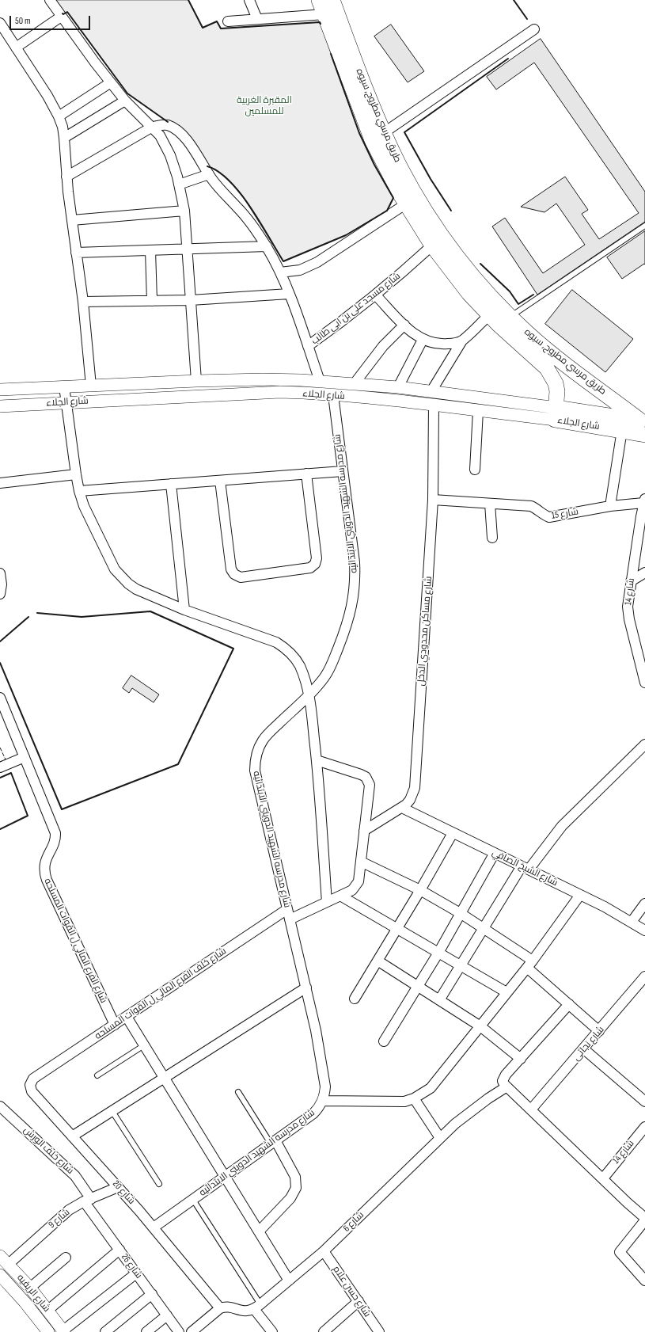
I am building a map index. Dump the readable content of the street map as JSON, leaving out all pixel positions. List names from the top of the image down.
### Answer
{
  "streets": {
    "main road": ["طريق مرسي مطروح, سيوه", "شارع الجلاء"],
    "street": [
      "شارع مسجد على بن ابى طالب",
      "شارع مدرسه الشهيد الدويني الابتدائيه",
      "شارع 15",
      "شارع 14",
      "شارع مساكن محدودي الدخل",
      "شارع الشيخ الصافي",
      "شارع الفرع المالي ل القوات المسلحه",
      "شارع خلف الفرع المالي ل القوات المسلحه",
      "شارع نجاتى",
      "شارع خلف الورش",
      "شارع 20",
      "شارع 9",
      "شارع 6",
      "شارع 26",
      "شارع حسن علام",
      "شارع الريفيه"
    ]
  },
  "crossings": [
    ["طريق مرسي مطروح, سيوه", "شارع مسجد على بن ابى طالب"],
    ["طريق مرسي مطروح, سيوه", "شارع الجلاء"],
    ["شارع الجلاء", "شارع مدرسه الشهيد الدويني الابتدائيه"],
    ["شارع الجلاء", "شارع مساكن محدودي الدخل"],
    ["شارع مدرسه الشهيد الدويني الابتدائيه", "شارع خلف الفرع المالي ل القوات المسلحه"],
    ["شارع مدرسه الشهيد الدويني الابتدائيه", "شارع 20"],
    ["شارع 15", "شارع 14"],
    ["شارع 15", "شارع مساكن محدودي الدخل"],
    ["شارع مساكن محدودي الدخل", "شارع الشيخ الصافي"],
    ["شارع الفرع المالي ل القوات المسلحه", "شارع خلف الفرع المالي ل القوات المسلحه"],
    ["شارع خلف الفرع المالي ل القوات المسلحه", "شارع 20"],
    ["شارع خلف الورش", "شارع 9"],
    ["شارع خلف الورش", "شارع 26"],
    ["شارع 20", "شارع 9"],
    ["شارع 9", "شارع 26"],
    ["شارع 9", "شارع الريفيه"],
    ["شارع 6", "شارع حسن علام"]
  ],
  "parks": ["المقبرة الغربية للمسلمين"],
  "scale_bar": "50 m"
}
